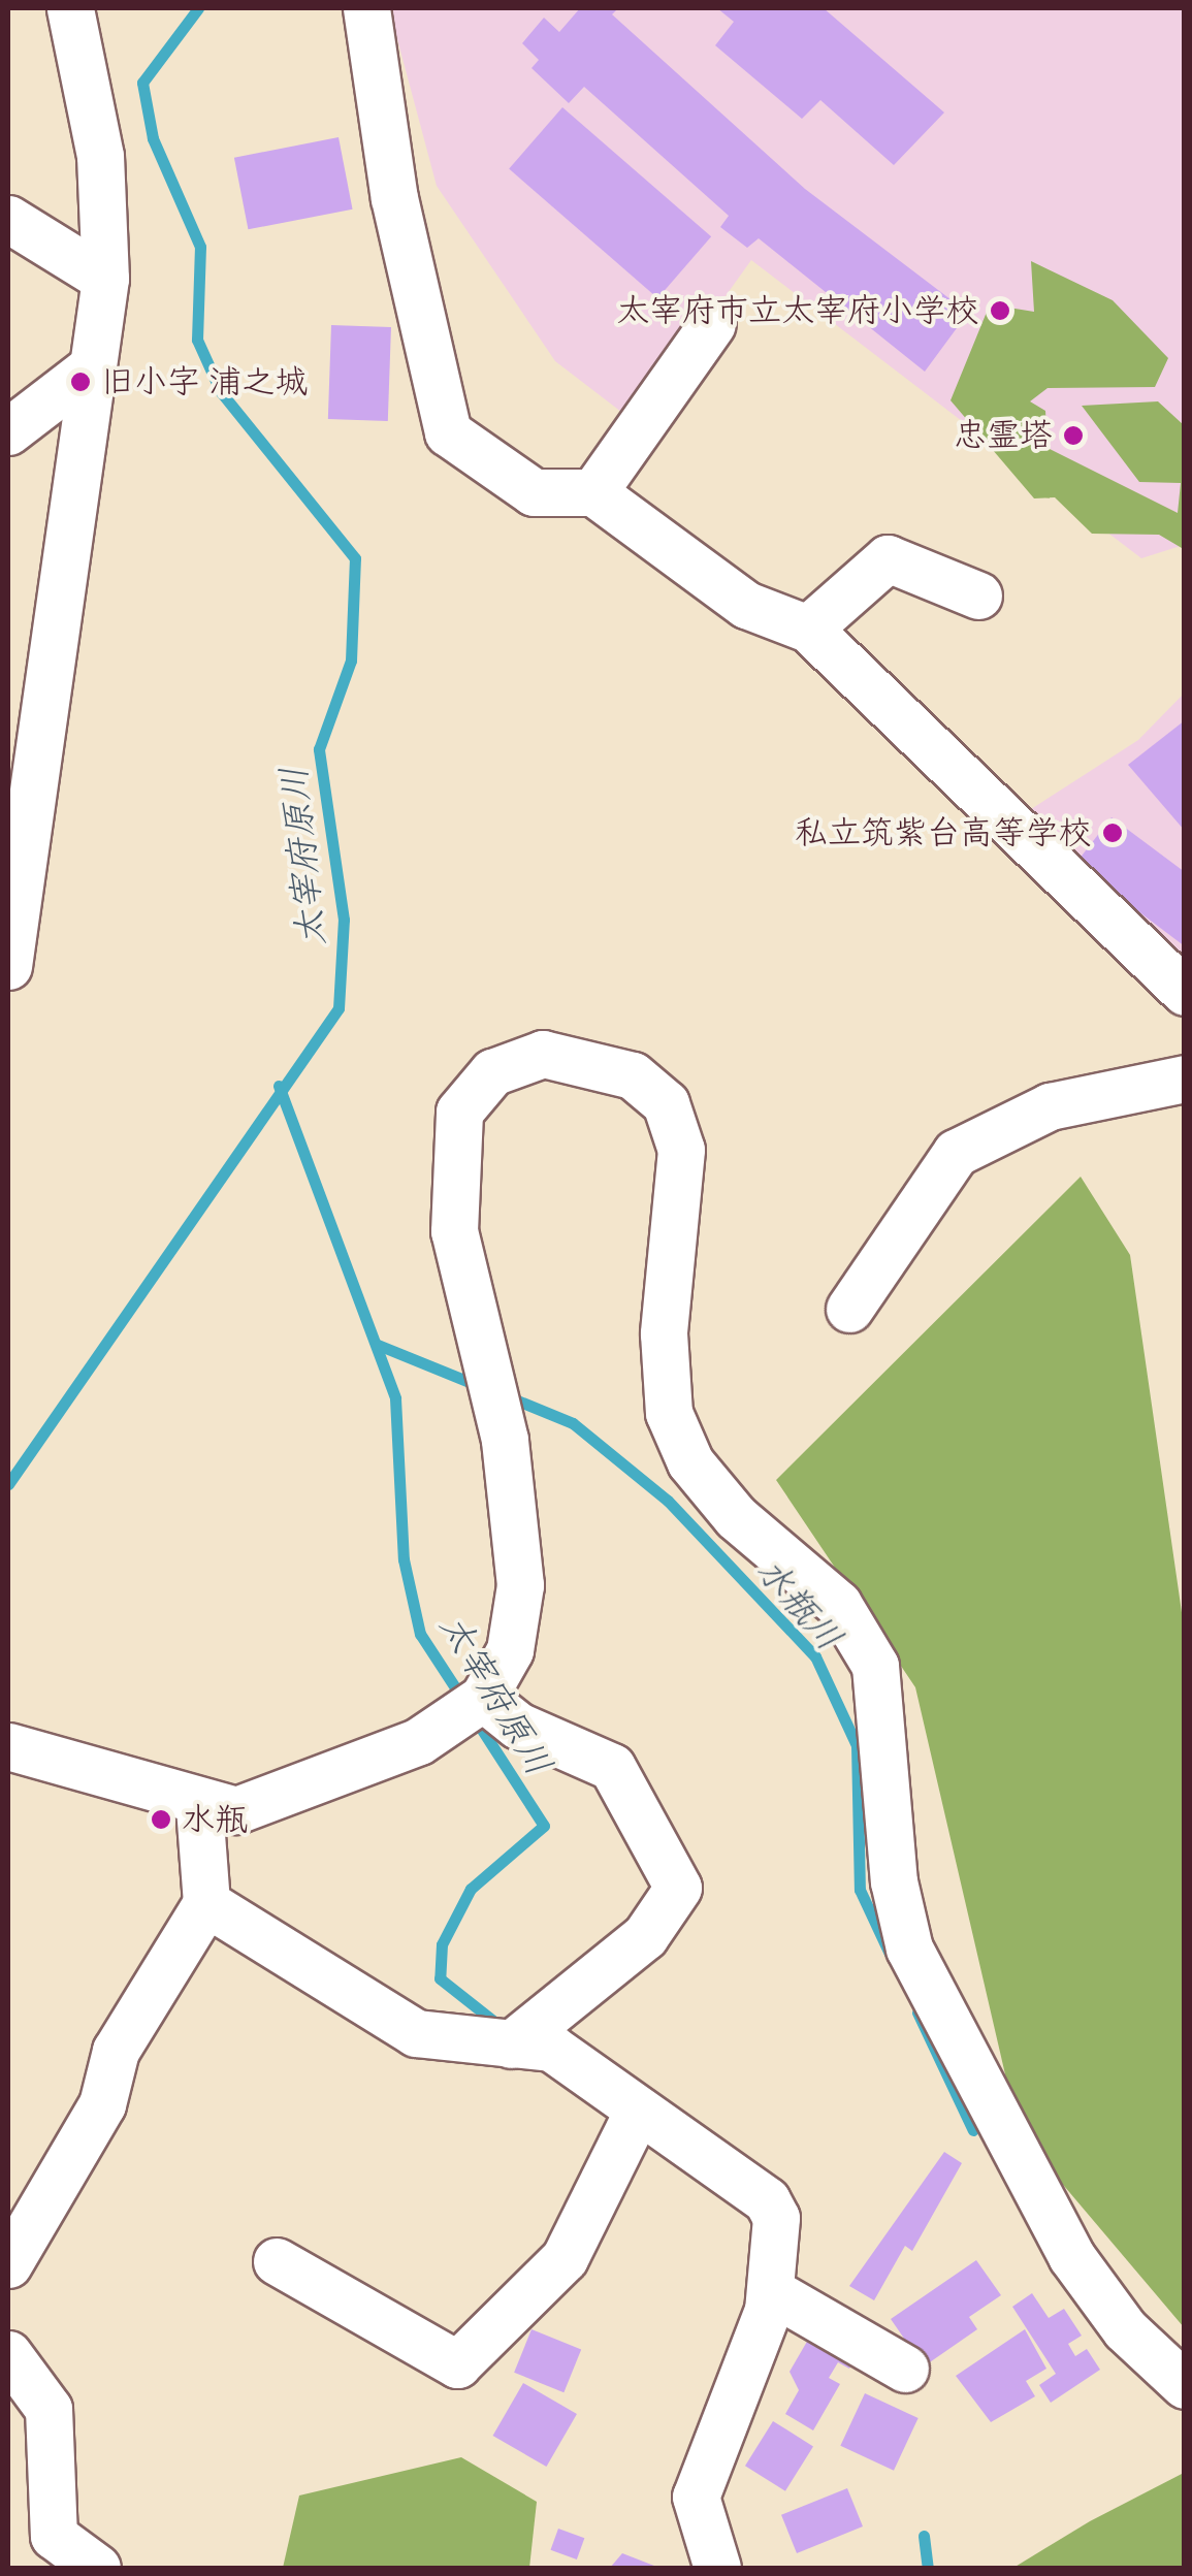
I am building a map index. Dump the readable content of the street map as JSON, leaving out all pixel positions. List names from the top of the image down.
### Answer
{
  "water": ["太宰府原川", "水瓶川"],
  "places": [
    "太宰府市立太宰府小学校",
    "旧小字 浦之城",
    "忠霊塔",
    "私立筑紫台高等学校",
    "水瓶"
  ]
}
